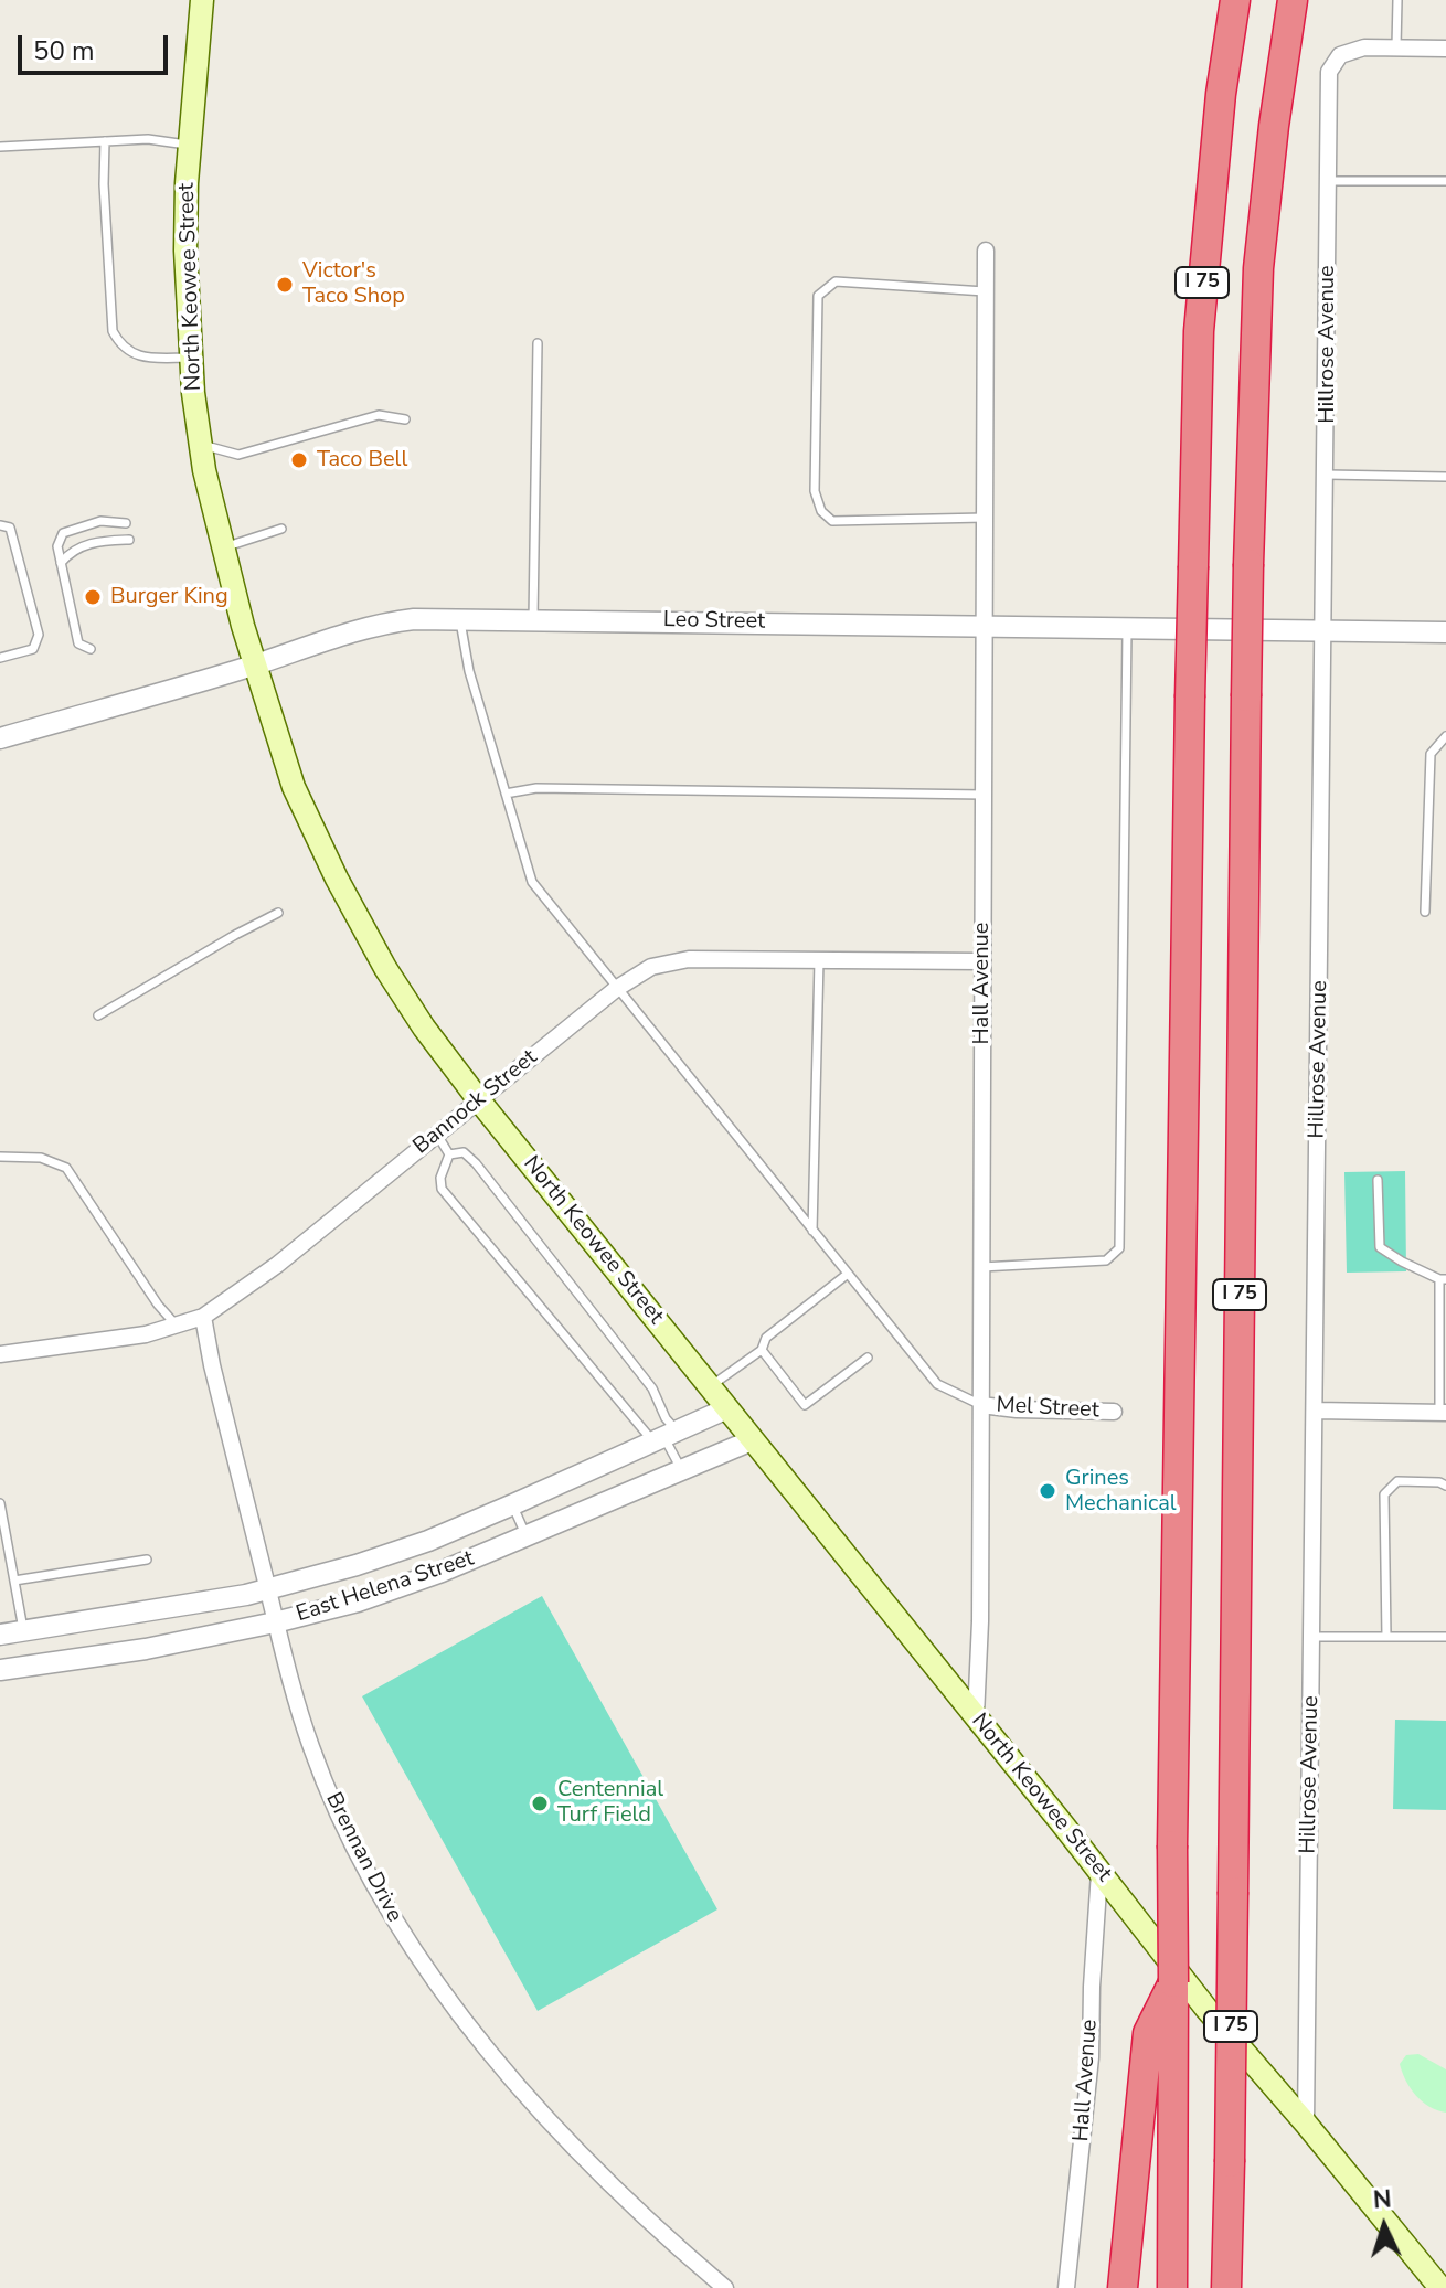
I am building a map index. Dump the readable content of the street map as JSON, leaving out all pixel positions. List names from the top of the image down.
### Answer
{
  "streets": {
    "highway": ["I 75"],
    "main road": ["North Keowee Street"],
    "street": [
      "Hillrose Avenue",
      "Leo Street",
      "Hall Avenue",
      "Bannock Street",
      "Mel Street",
      "East Helena Street",
      "Brennan Drive"
    ]
  },
  "crossings": [
    ["North Keowee Street", "Hillrose Avenue"],
    ["North Keowee Street", "Leo Street"],
    ["North Keowee Street", "Hall Avenue"],
    ["North Keowee Street", "Bannock Street"],
    ["North Keowee Street", "East Helena Street"],
    ["Hillrose Avenue", "Leo Street"],
    ["Leo Street", "Hall Avenue"],
    ["Hall Avenue", "Bannock Street"],
    ["Hall Avenue", "Mel Street"],
    ["Bannock Street", "Brennan Drive"],
    ["East Helena Street", "Brennan Drive"]
  ],
  "places": [
    "Victor's Taco Shop",
    "Taco Bell",
    "Burger King",
    "Grines Mechanical",
    "Centennial Turf Field"
  ],
  "scale_bar": "50 m",
  "north": "top"
}
